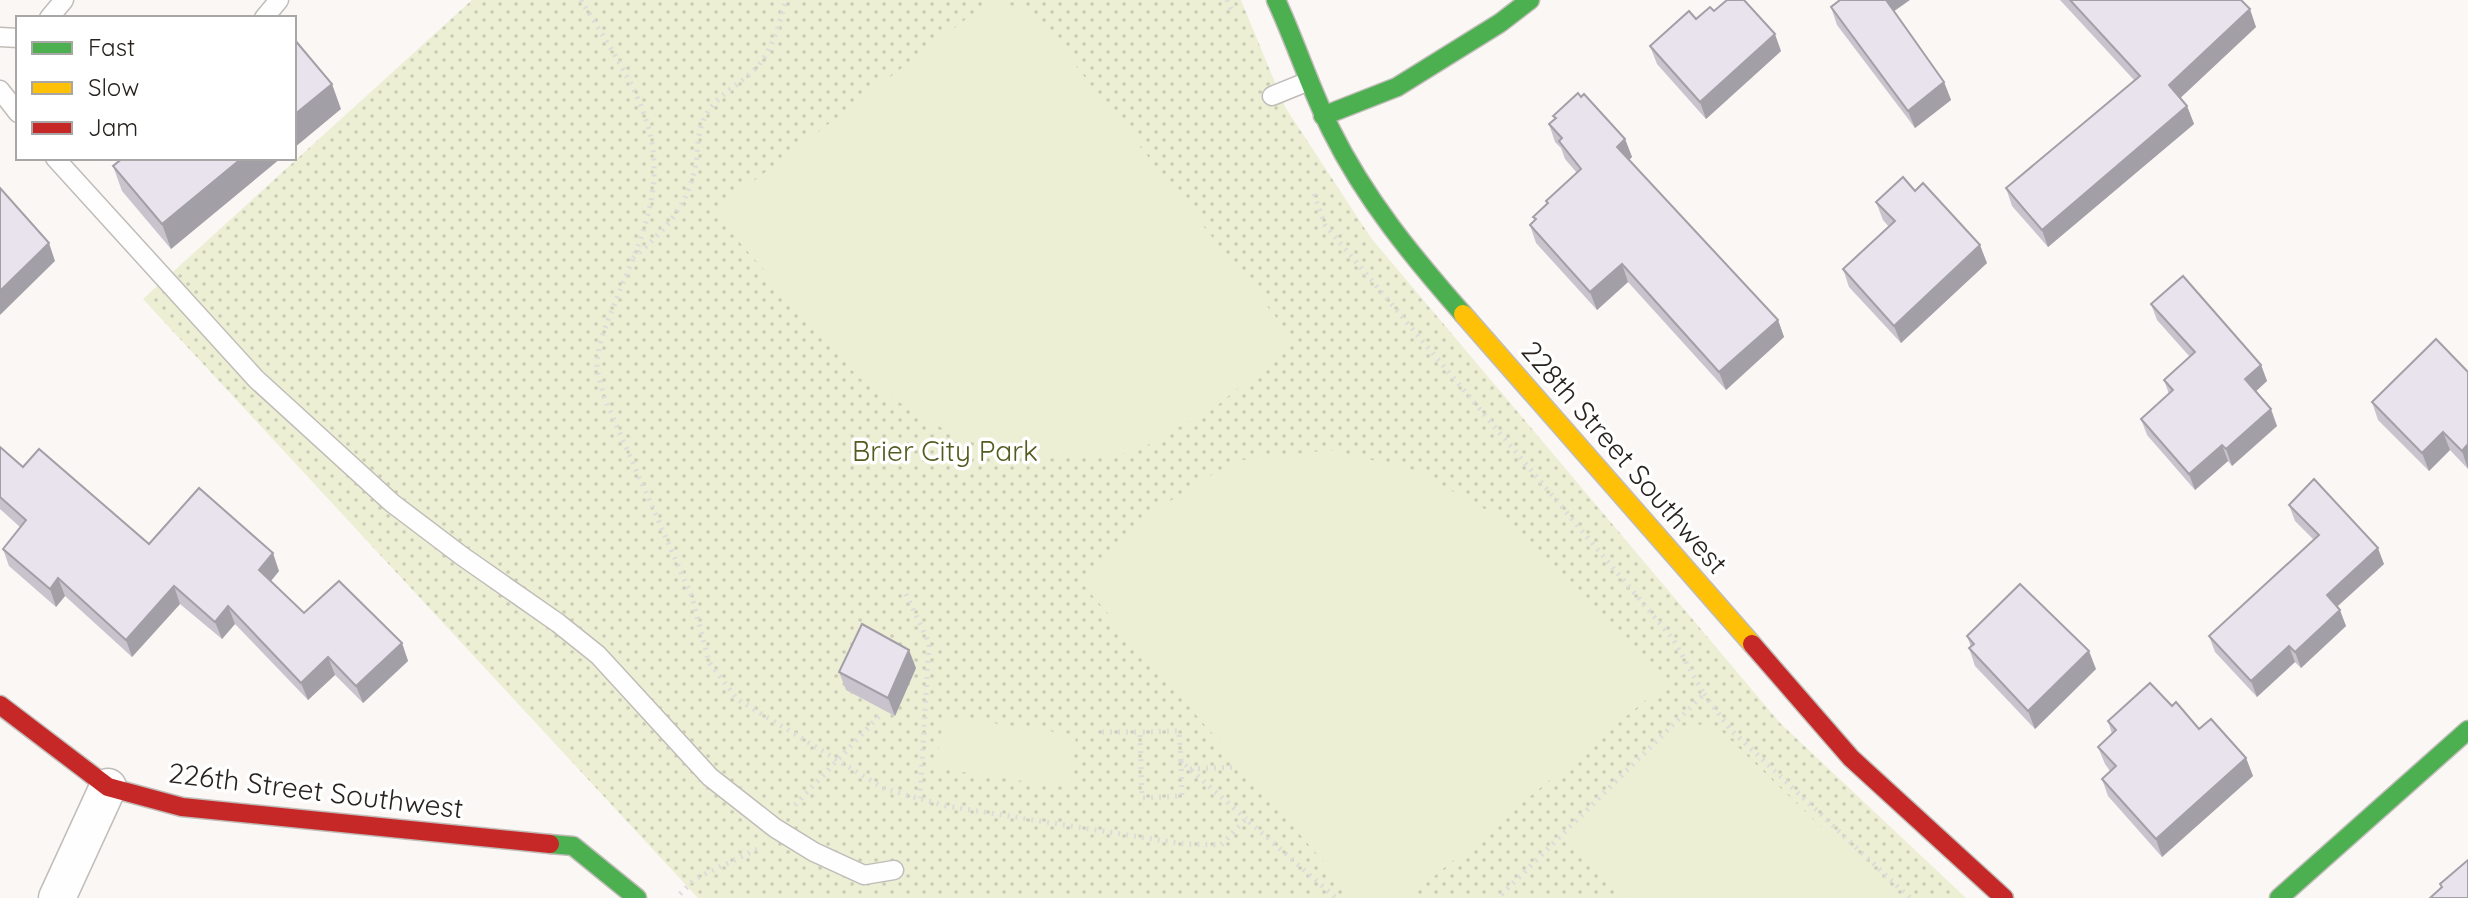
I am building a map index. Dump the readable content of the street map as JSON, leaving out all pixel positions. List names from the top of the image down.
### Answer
{
  "streets": {
    "street": ["228th Street Southwest", "226th Street Southwest"]
  },
  "parks": ["Brier City Park"],
  "legend": ["Fast", "Slow", "Jam"]
}
